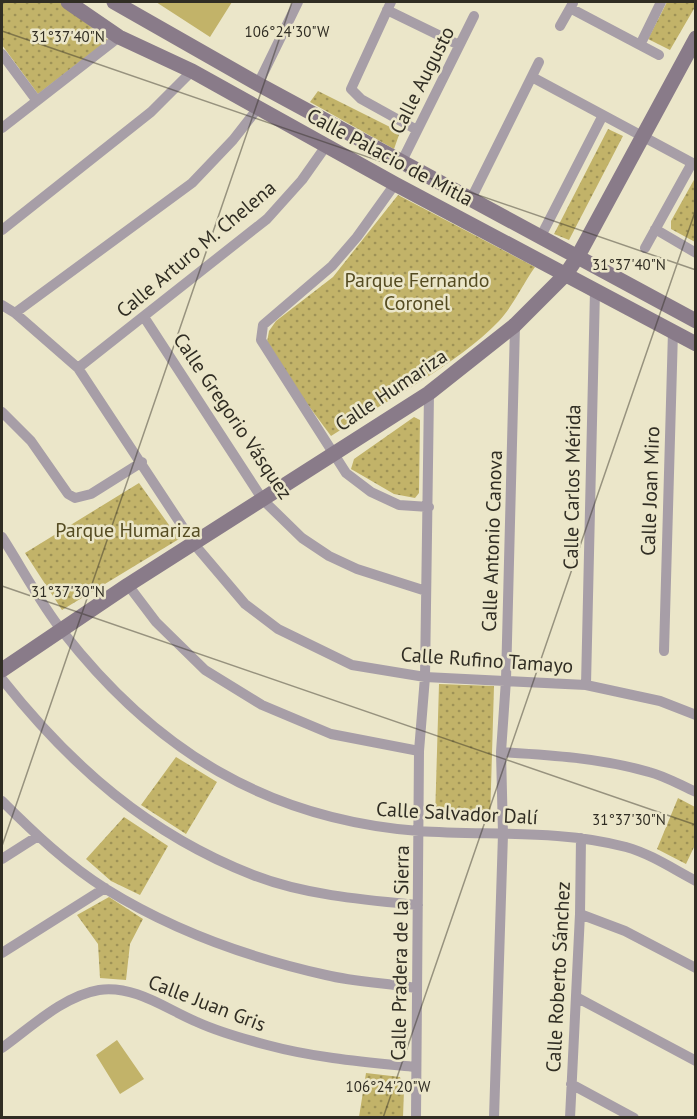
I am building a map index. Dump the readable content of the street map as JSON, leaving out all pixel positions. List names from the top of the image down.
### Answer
{
  "streets": {
    "main road": ["Calle Palacio de Mitla", "Calle Humariza"],
    "street": [
      "Calle Augusto",
      "Calle Arturo M. Chelena",
      "Calle Gregorio Vásquez",
      "Calle Carlos Mérida",
      "Calle Joan Miro",
      "Calle Antonio Canova",
      "Calle Rufino Tamayo",
      "Calle Salvador Dalí",
      "Calle Pradera de la Sierra",
      "Calle Roberto Sánchez",
      "Calle Juan Gris"
    ]
  },
  "crossings": [
    ["Calle Augusto", "Calle Palacio de Mitla"],
    ["Calle Palacio de Mitla", "Calle Arturo M. Chelena"],
    ["Calle Palacio de Mitla", "Calle Humariza"],
    ["Calle Palacio de Mitla", "Calle Carlos Mérida"],
    ["Calle Palacio de Mitla", "Calle Joan Miro"],
    ["Calle Arturo M. Chelena", "Calle Gregorio Vásquez"],
    ["Calle Arturo M. Chelena", "Calle Rufino Tamayo"],
    ["Calle Humariza", "Calle Gregorio Vásquez"],
    ["Calle Humariza", "Calle Antonio Canova"],
    ["Calle Humariza", "Calle Rufino Tamayo"],
    ["Calle Humariza", "Calle Salvador Dalí"],
    ["Calle Humariza", "Calle Pradera de la Sierra"],
    ["Calle Gregorio Vásquez", "Calle Pradera de la Sierra"],
    ["Calle Carlos Mérida", "Calle Rufino Tamayo"],
    ["Calle Antonio Canova", "Calle Rufino Tamayo"],
    ["Calle Antonio Canova", "Calle Salvador Dalí"],
    ["Calle Rufino Tamayo", "Calle Pradera de la Sierra"],
    ["Calle Salvador Dalí", "Calle Pradera de la Sierra"],
    ["Calle Salvador Dalí", "Calle Roberto Sánchez"],
    ["Calle Pradera de la Sierra", "Calle Juan Gris"]
  ],
  "parks": ["Parque Fernando Coronel", "Parque Humariza"],
  "coordinates": [
    "106°24'30\"W",
    "31°37'40\"N",
    "31°37'30\"N",
    "106°24'20\"W"
  ]
}
